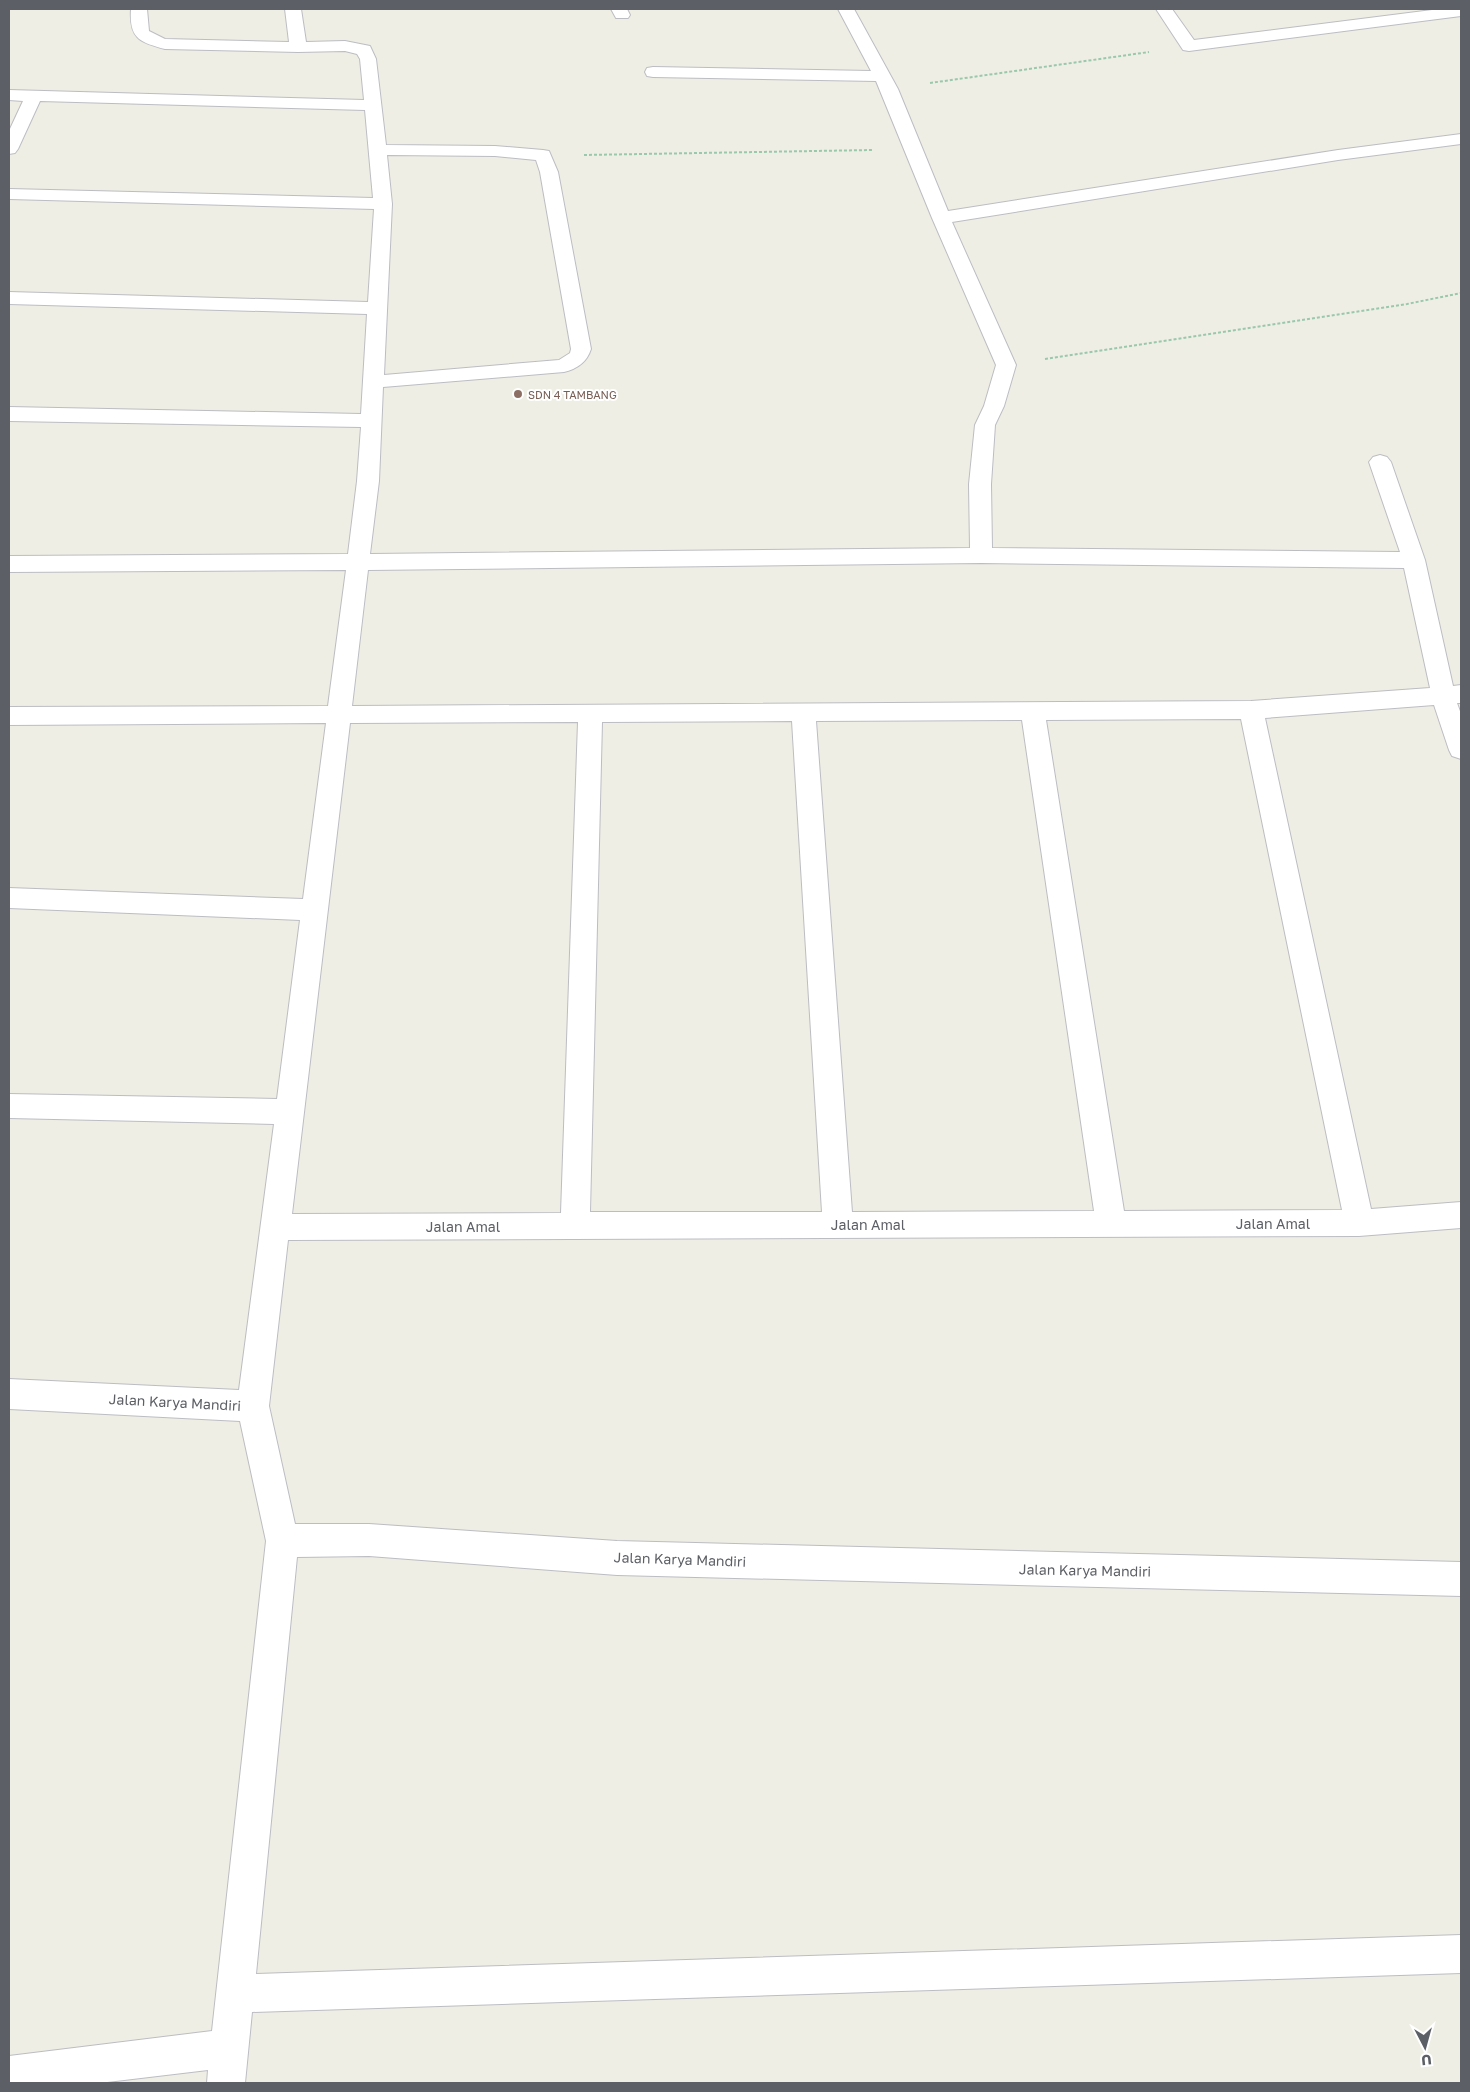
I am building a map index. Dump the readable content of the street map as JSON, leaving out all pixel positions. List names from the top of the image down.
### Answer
{
  "streets": {
    "street": ["Jalan Amal", "Jalan Karya Mandiri"]
  },
  "places": ["SDN 4 TAMBANG"],
  "north": "bottom"
}
